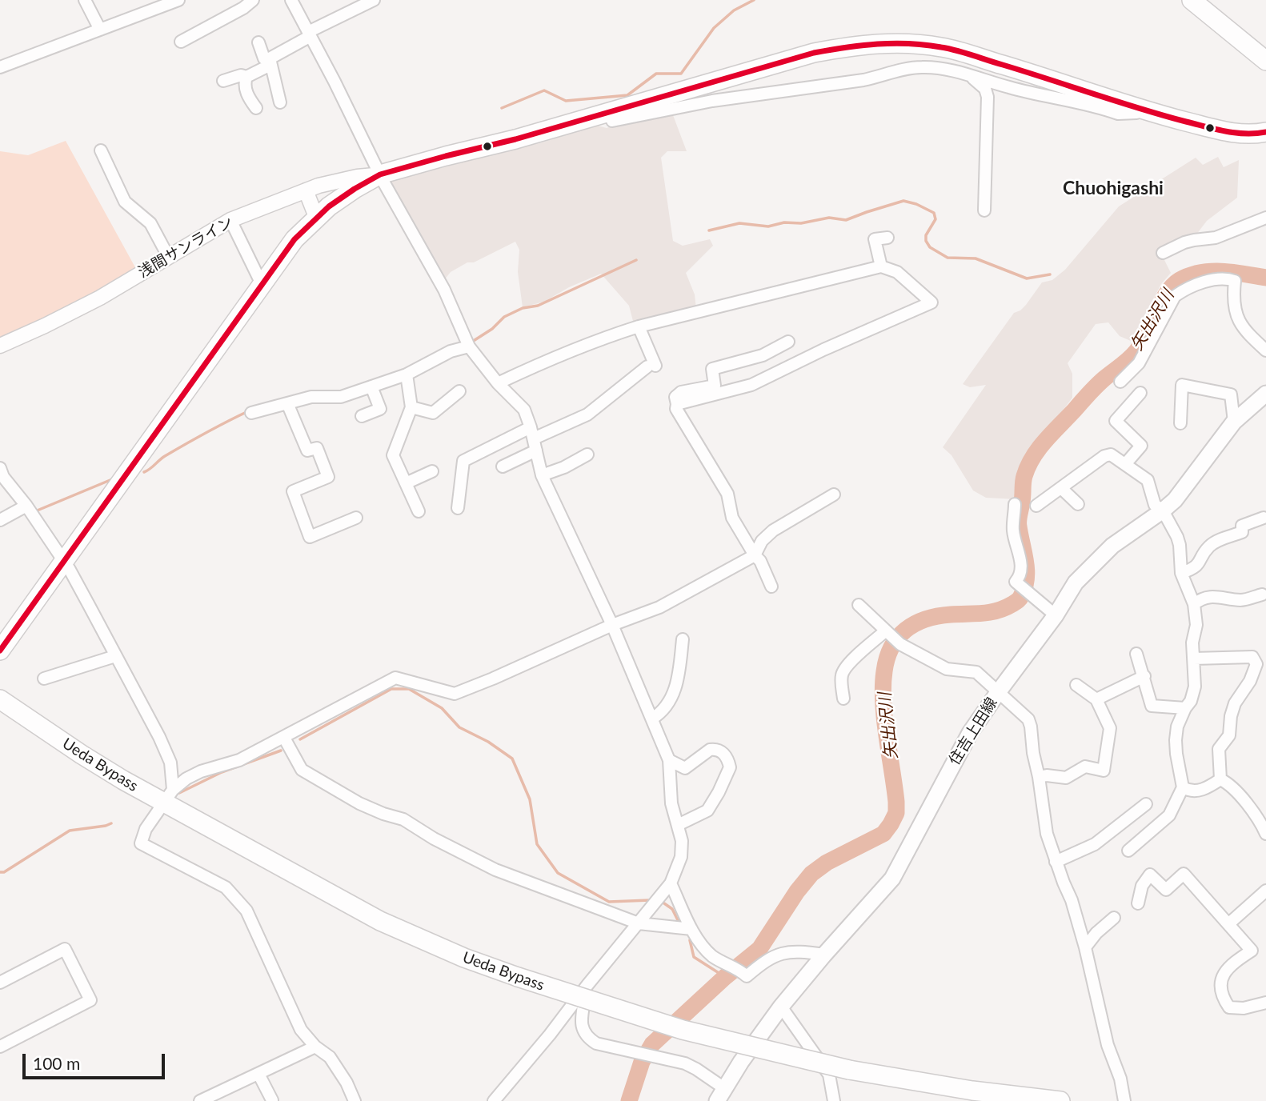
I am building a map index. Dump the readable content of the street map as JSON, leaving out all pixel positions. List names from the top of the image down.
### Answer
{
  "streets": {
    "highway": ["Ueda Bypass"],
    "main road": ["住吉上田線"],
    "street": ["浅間サンライン"]
  },
  "districts": ["Chuohigashi"],
  "water": ["矢出沢川"],
  "scale_bar": "100 m"
}
